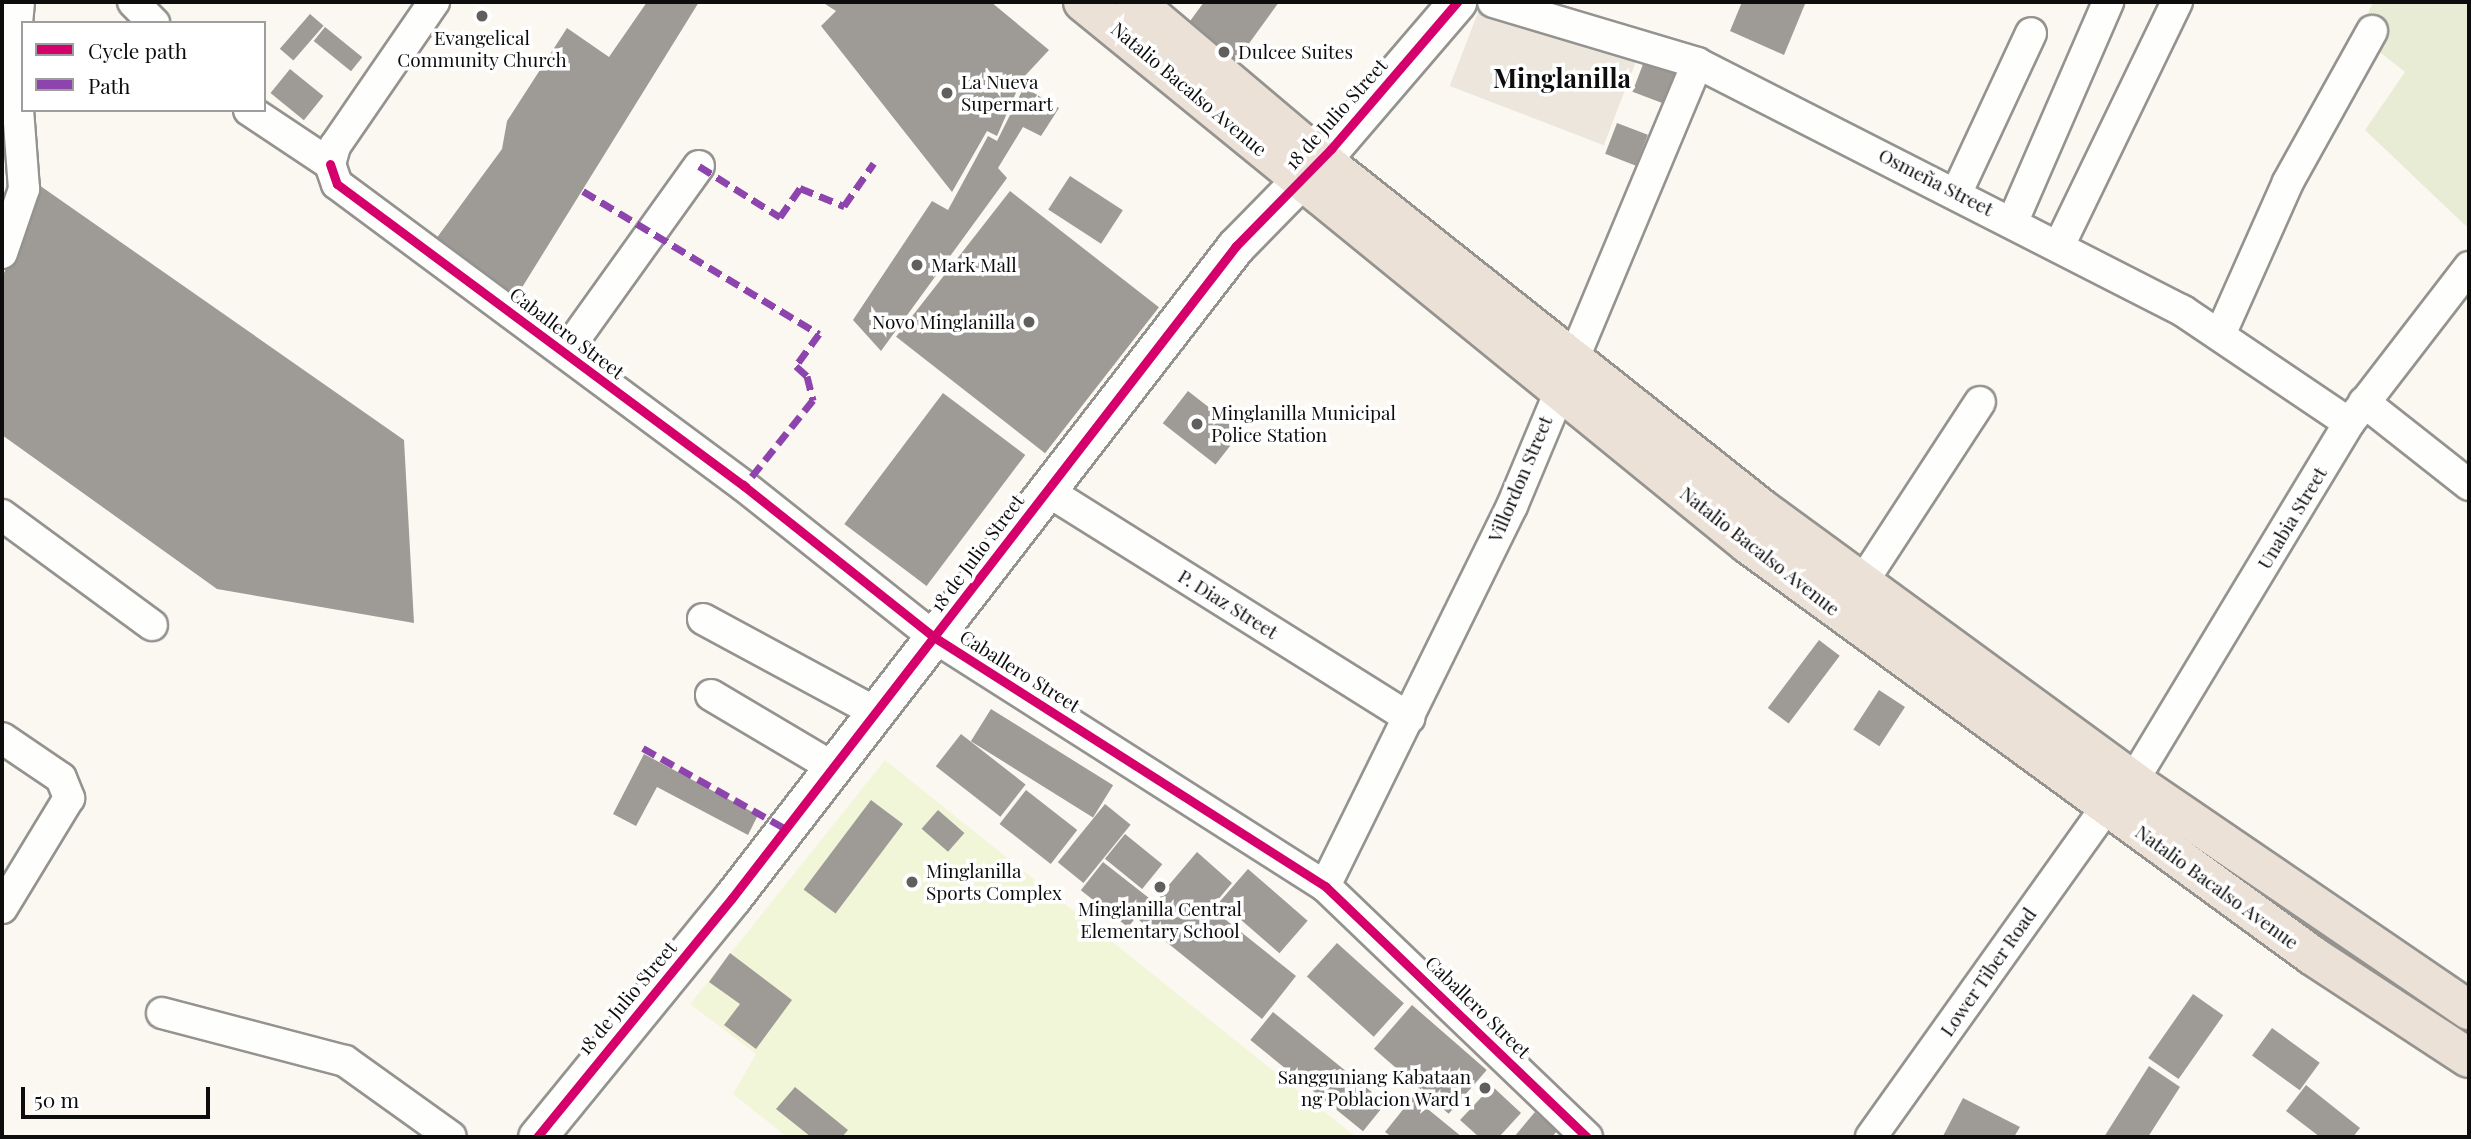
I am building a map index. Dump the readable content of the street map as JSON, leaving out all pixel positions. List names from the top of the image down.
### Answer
{
  "streets": {
    "highway": ["Natalio Bacalso Avenue"],
    "street": [
      "18 de Julio Street",
      "Osmeña Street",
      "Caballero Street",
      "Villordon Street",
      "Unabia Street",
      "P. Diaz Street",
      "Lower Tiber Road"
    ]
  },
  "crossings": [
    ["Natalio Bacalso Avenue", "18 de Julio Street"],
    ["Natalio Bacalso Avenue", "Villordon Street"],
    ["Natalio Bacalso Avenue", "Unabia Street"],
    ["Natalio Bacalso Avenue", "Lower Tiber Road"],
    ["18 de Julio Street", "Caballero Street"],
    ["18 de Julio Street", "P. Diaz Street"],
    ["Osmeña Street", "Villordon Street"],
    ["Osmeña Street", "Unabia Street"],
    ["Caballero Street", "Villordon Street"],
    ["Villordon Street", "P. Diaz Street"],
    ["Unabia Street", "Lower Tiber Road"]
  ],
  "districts": ["Minglanilla"],
  "places": [
    "Evangelical Community Church",
    "Dulcee Suites",
    "La Nueva Supermart",
    "Mark Mall",
    "Novo Minglanilla",
    "Minglanilla Municipal Police Station",
    "Minglanilla Sports Complex",
    "Minglanilla Central Elementary School",
    "Sangguniang Kabataan ng Poblacion Ward 1"
  ],
  "legend": ["Cycle path", "Path"],
  "scale_bar": "50 m"
}
